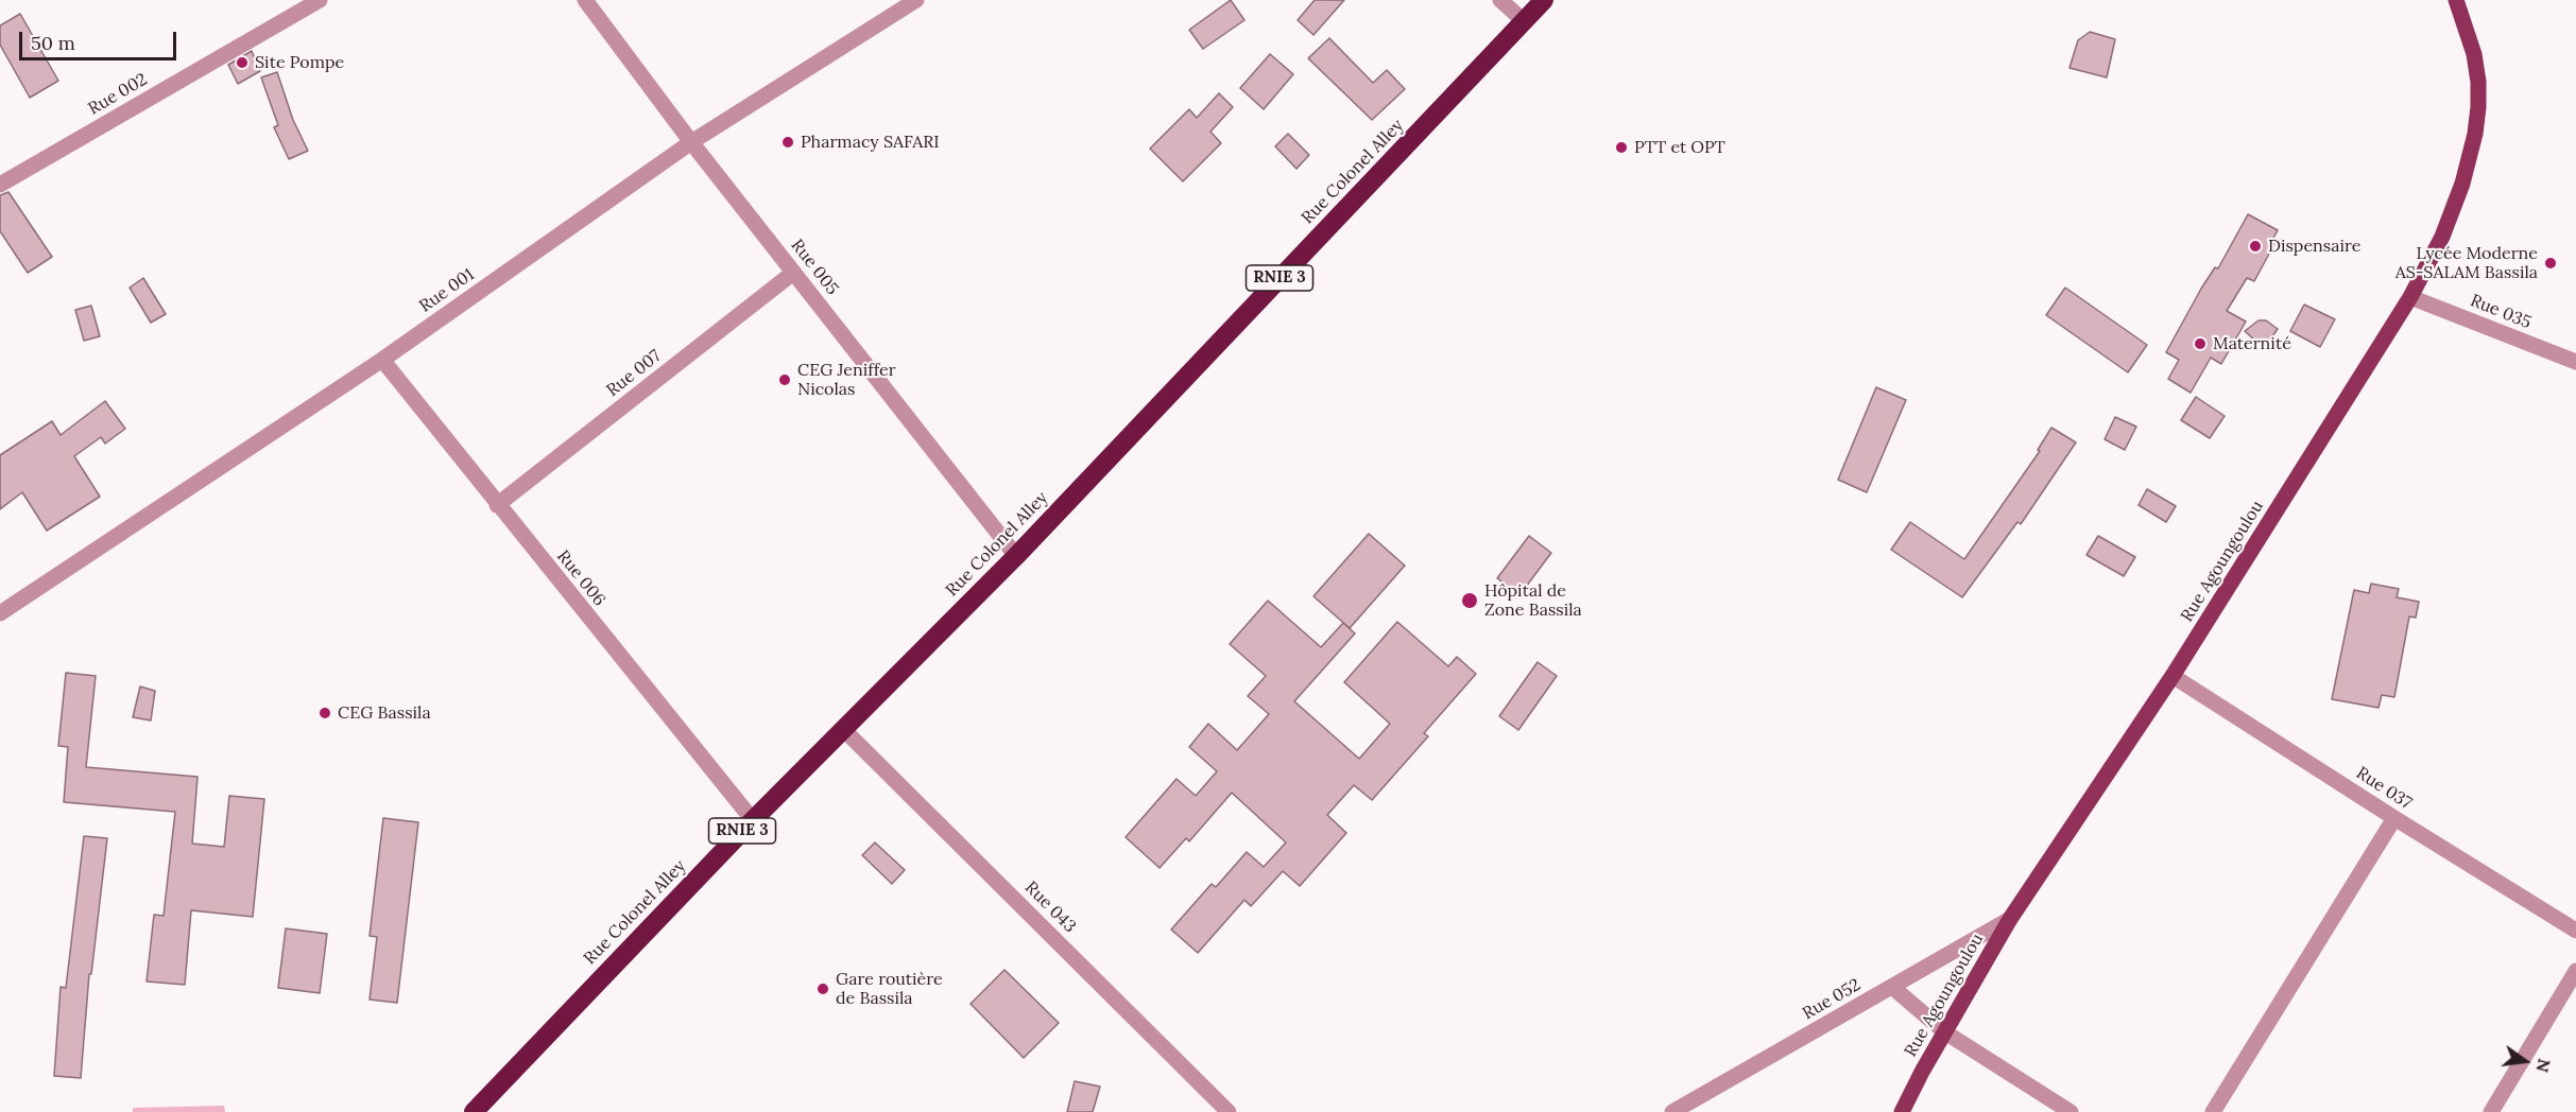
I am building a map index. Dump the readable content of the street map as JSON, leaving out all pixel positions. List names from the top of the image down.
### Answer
{
  "streets": {
    "highway": ["Rue Colonel Alley", "RNIE 3"],
    "main road": ["Rue Agoungoulou"],
    "street": [
      "Rue 002",
      "Rue 005",
      "Rue 001",
      "Rue 035",
      "Rue 007",
      "Rue 006",
      "Rue 037",
      "Rue 043",
      "Rue 052"
    ]
  },
  "crossings": [
    ["Rue Colonel Alley", "Rue 005"],
    ["Rue Colonel Alley", "Rue 006"],
    ["Rue Colonel Alley", "Rue 043"],
    ["Rue 005", "Rue 001"],
    ["Rue 005", "Rue 007"],
    ["Rue 001", "Rue 006"],
    ["Rue 035", "Rue Agoungoulou"],
    ["Rue 007", "Rue 006"],
    ["Rue Agoungoulou", "Rue 037"],
    ["Rue Agoungoulou", "Rue 052"]
  ],
  "places": [
    "Site Pompe",
    "Pharmacy SAFARI",
    "PTT et OPT",
    "Dispensaire",
    "Lycée Moderne AS-SALAM Bassila",
    "Maternité",
    "CEG Jeniffer Nicolas",
    "Hôpital de Zone Bassila",
    "CEG Bassila",
    "Gare routière de Bassila"
  ],
  "scale_bar": "50 m",
  "north": "right"
}
